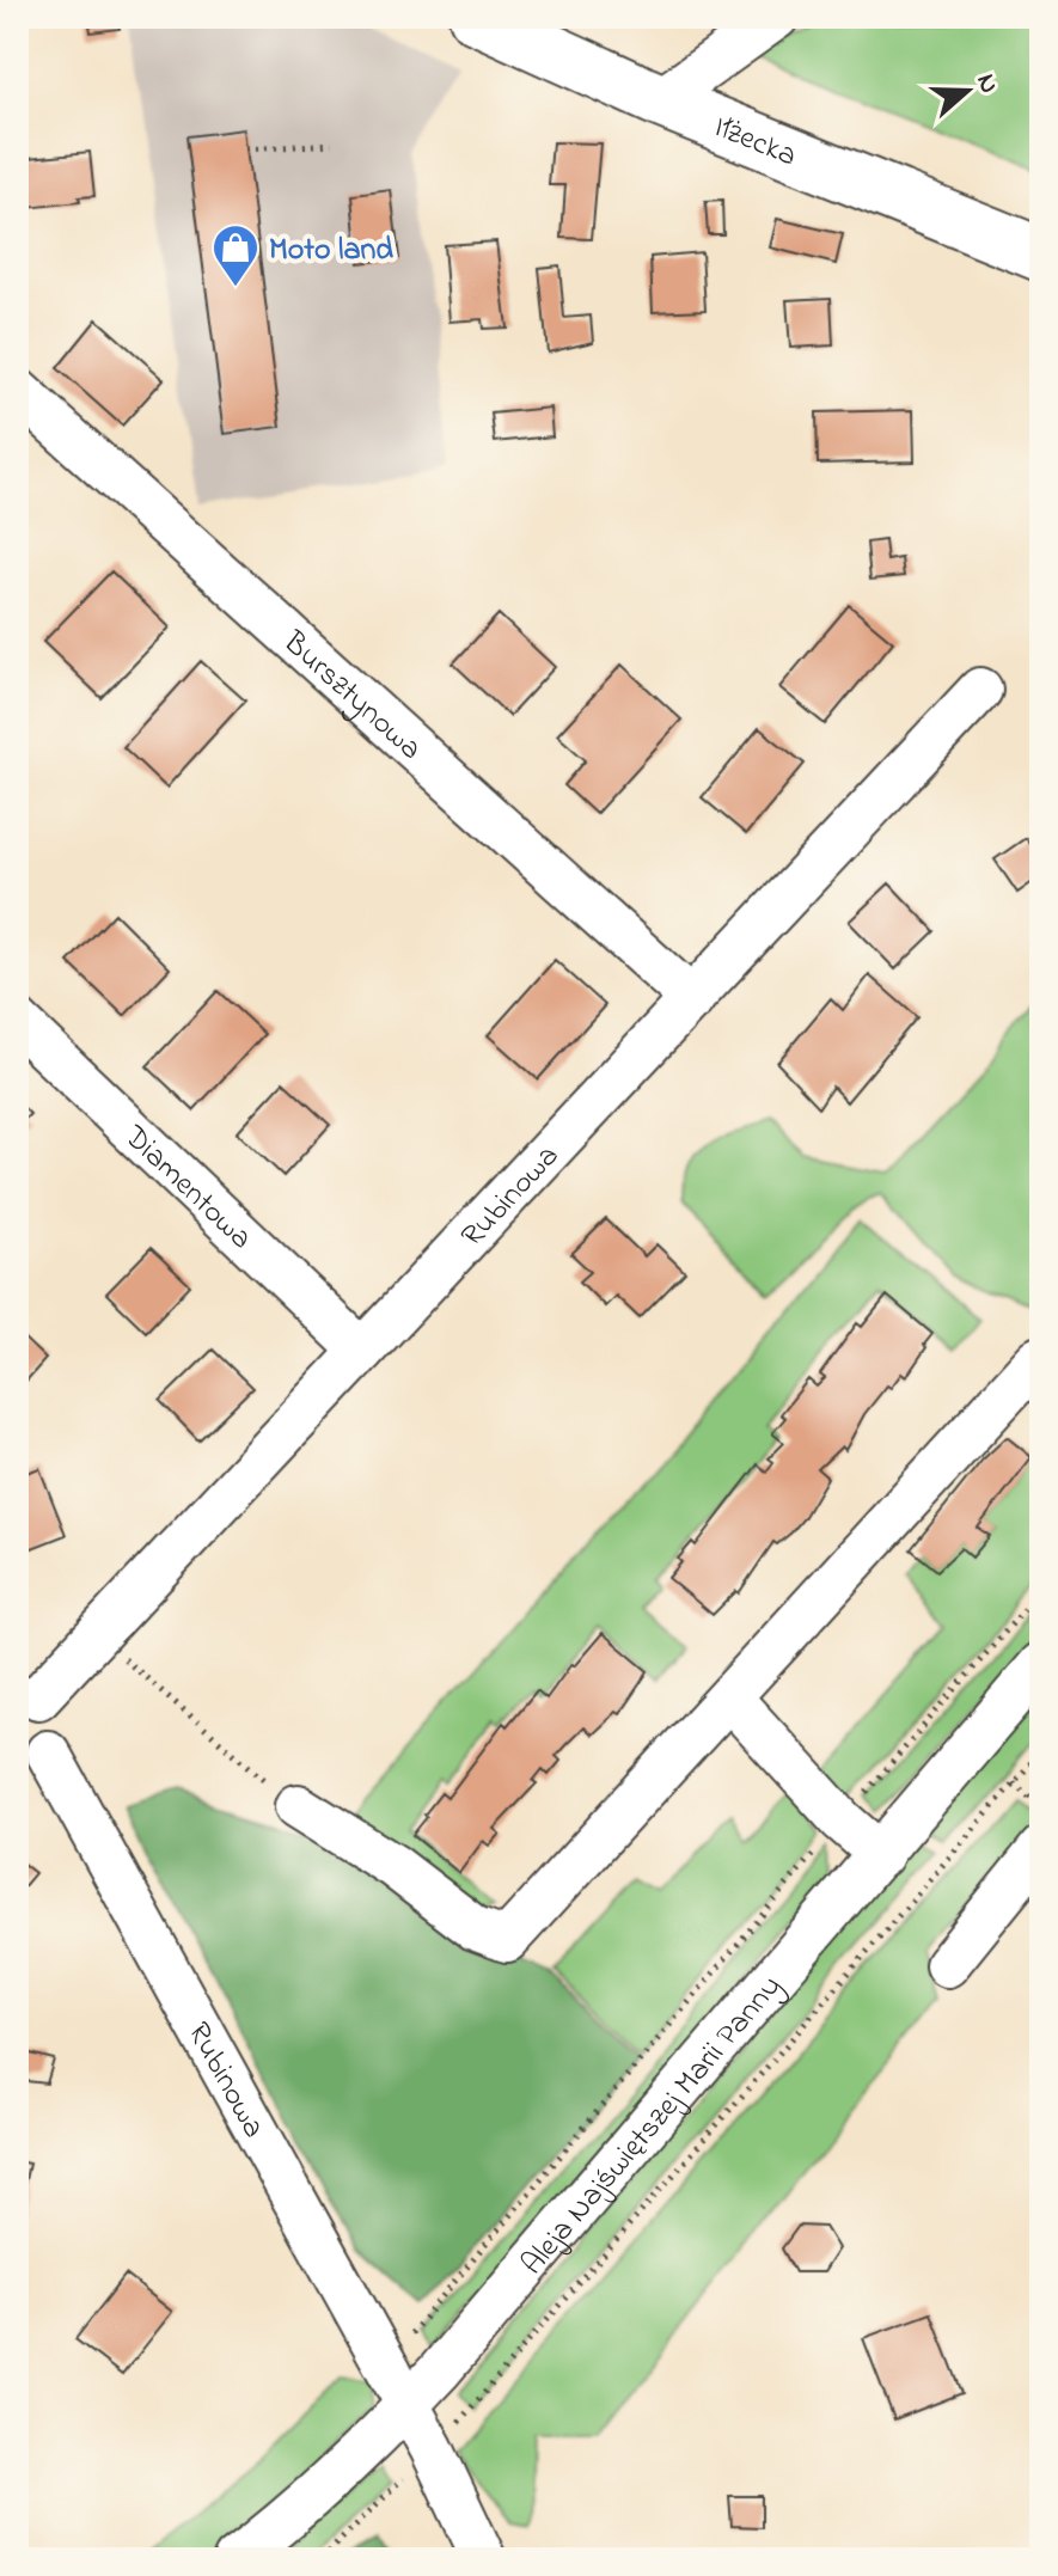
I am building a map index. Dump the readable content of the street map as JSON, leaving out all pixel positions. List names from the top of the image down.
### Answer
{
  "streets": {
    "main road": ["Iłżecka"],
    "street": [
      "Bursztynowa",
      "Diamentowa",
      "Rubinowa",
      "Aleja Najświętszej Marii Panny"
    ]
  },
  "crossings": [
    ["Bursztynowa", "Rubinowa"],
    ["Diamentowa", "Rubinowa"],
    ["Rubinowa", "Aleja Najświętszej Marii Panny"]
  ],
  "places": {
    "shop": ["Moto land"]
  },
  "north": "right"
}
